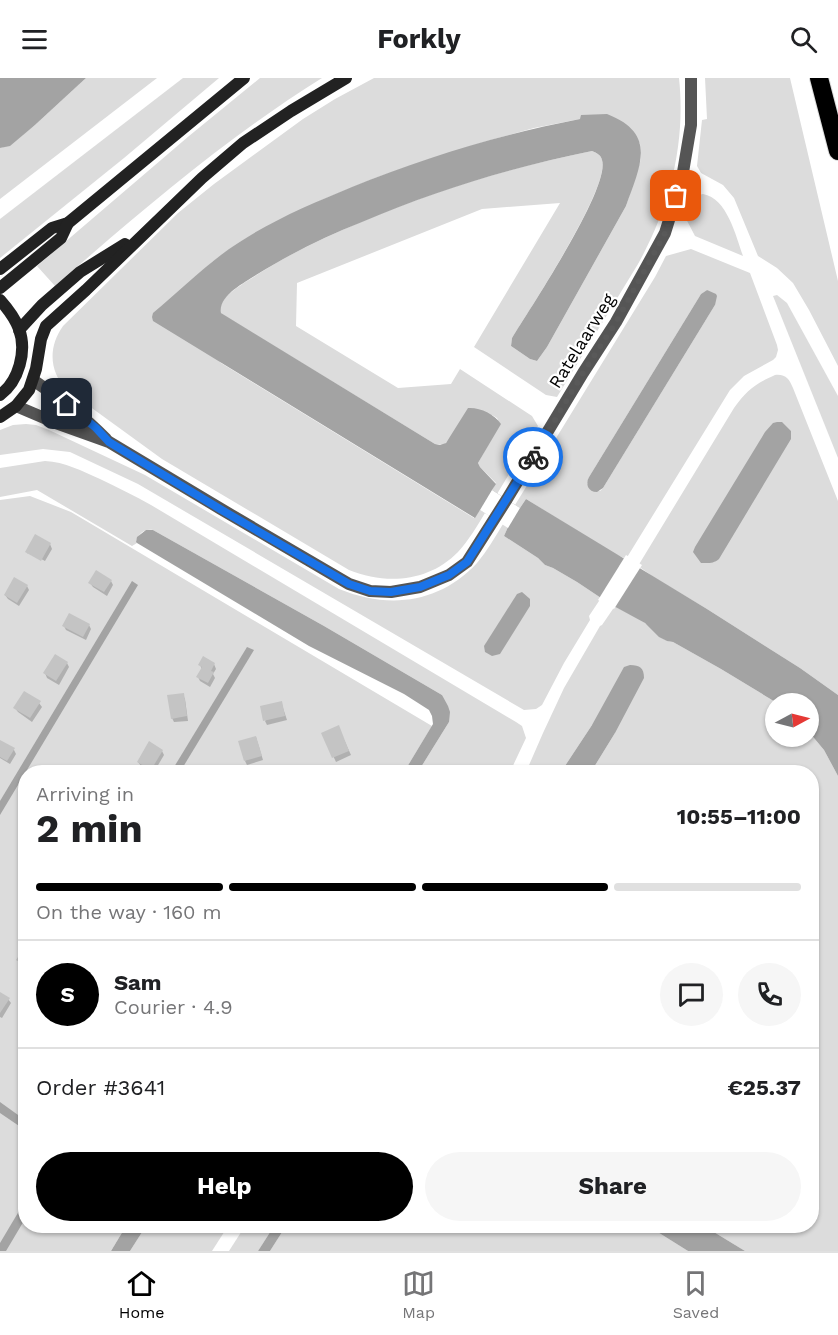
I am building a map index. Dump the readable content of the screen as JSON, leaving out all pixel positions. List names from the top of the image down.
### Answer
{
  "streets": {
    "street": ["Ratelaarweg"]
  },
  "north": "right",
  "page": {
    "header": "Forkly",
    "heading": ["2 min", "Arriving in", "10:55–11:00"],
    "panel": [
      "Sam",
      "Courier · 4.9",
      "Order #3641",
      "€25.37"
    ],
    "bar": "On the way · 160 m",
    "round": "S",
    "buttons": ["Help", "Share"],
    "tabs": ["Home", "Map", "Saved"]
  }
}
